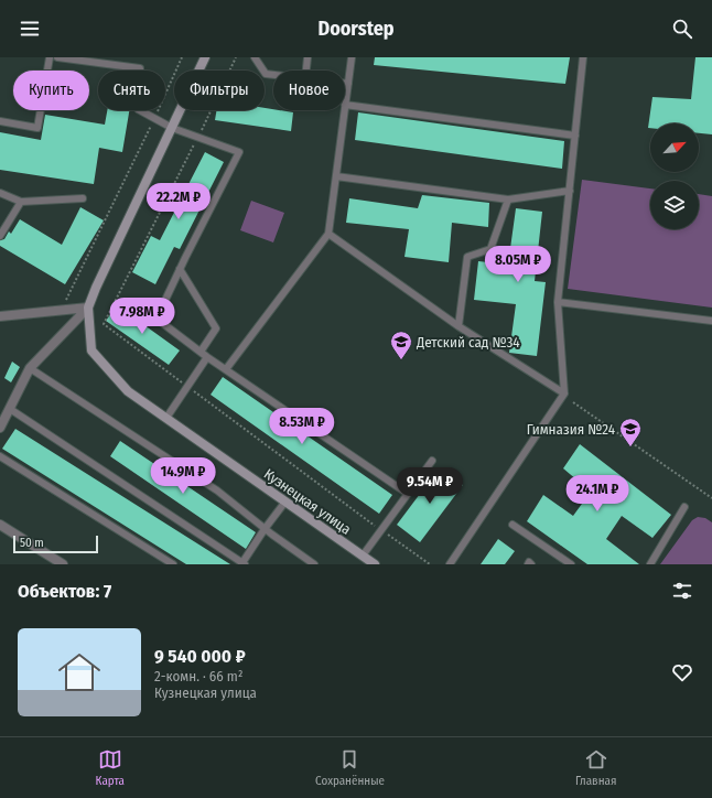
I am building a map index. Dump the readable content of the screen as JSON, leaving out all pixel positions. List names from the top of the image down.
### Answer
{
  "streets": {
    "main road": ["Кузнецкая улица"]
  },
  "places": {
    "school or university": ["Детский сад №34", "Гимназия №24"]
  },
  "scale_bar": "50 m",
  "north": "top right",
  "page": {
    "header": "Doorstep",
    "chip": [
      "Купить",
      "Снять",
      "Фильтры",
      "Новое"
    ],
    "price": [
      "22.2M ₽",
      "8.05M ₽",
      "7.98M ₽",
      "8.53M ₽",
      "14.9M ₽",
      "9.54M ₽",
      "24.1M ₽"
    ],
    "scale": "50 m",
    "heading": "Объектов: 7",
    "list": [
      {
        "name": "9 540 000 ₽",
        "note": "2-комн. · 66 m² · Кузнецкая улица"
      }
    ],
    "tabs": ["Карта", "Сохранённые", "Главная"]
  }
}
